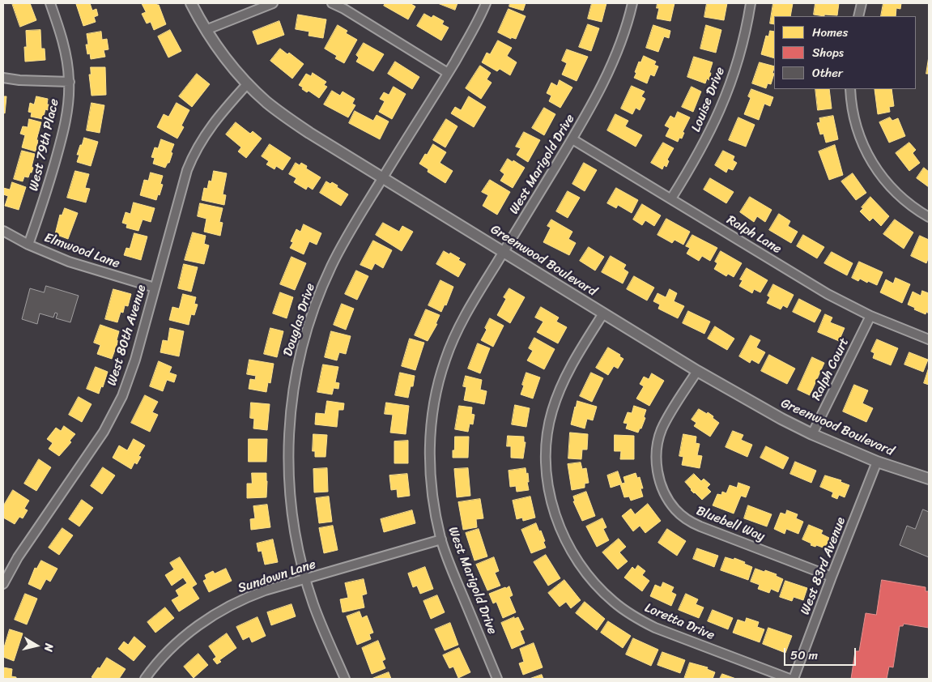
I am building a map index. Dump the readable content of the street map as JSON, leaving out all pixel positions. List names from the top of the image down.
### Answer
{
  "streets": {
    "street": [
      "Louise Drive",
      "West 79th Place",
      "West Marigold Drive",
      "Ralph Lane",
      "Elmwood Lane",
      "Greenwood Boulevard",
      "Douglas Drive",
      "West 80th Avenue",
      "Ralph Court",
      "Bluebell Way",
      "West 83rd Avenue",
      "Sundown Lane",
      "Loretta Drive"
    ]
  },
  "crossings": [
    ["Louise Drive", "Ralph Lane"],
    ["West 79th Place", "Elmwood Lane"],
    ["West Marigold Drive", "Ralph Lane"],
    ["West Marigold Drive", "Greenwood Boulevard"],
    ["West Marigold Drive", "Sundown Lane"],
    ["Ralph Lane", "Ralph Court"],
    ["Elmwood Lane", "West 80th Avenue"],
    ["Greenwood Boulevard", "Douglas Drive"],
    ["Greenwood Boulevard", "West 80th Avenue"],
    ["Greenwood Boulevard", "Ralph Court"],
    ["Greenwood Boulevard", "Bluebell Way"],
    ["Greenwood Boulevard", "West 83rd Avenue"],
    ["Greenwood Boulevard", "Loretta Drive"],
    ["Douglas Drive", "Sundown Lane"],
    ["Bluebell Way", "West 83rd Avenue"]
  ],
  "legend": ["Homes", "Shops", "Other"],
  "scale_bar": "50 m",
  "north": "right"
}
